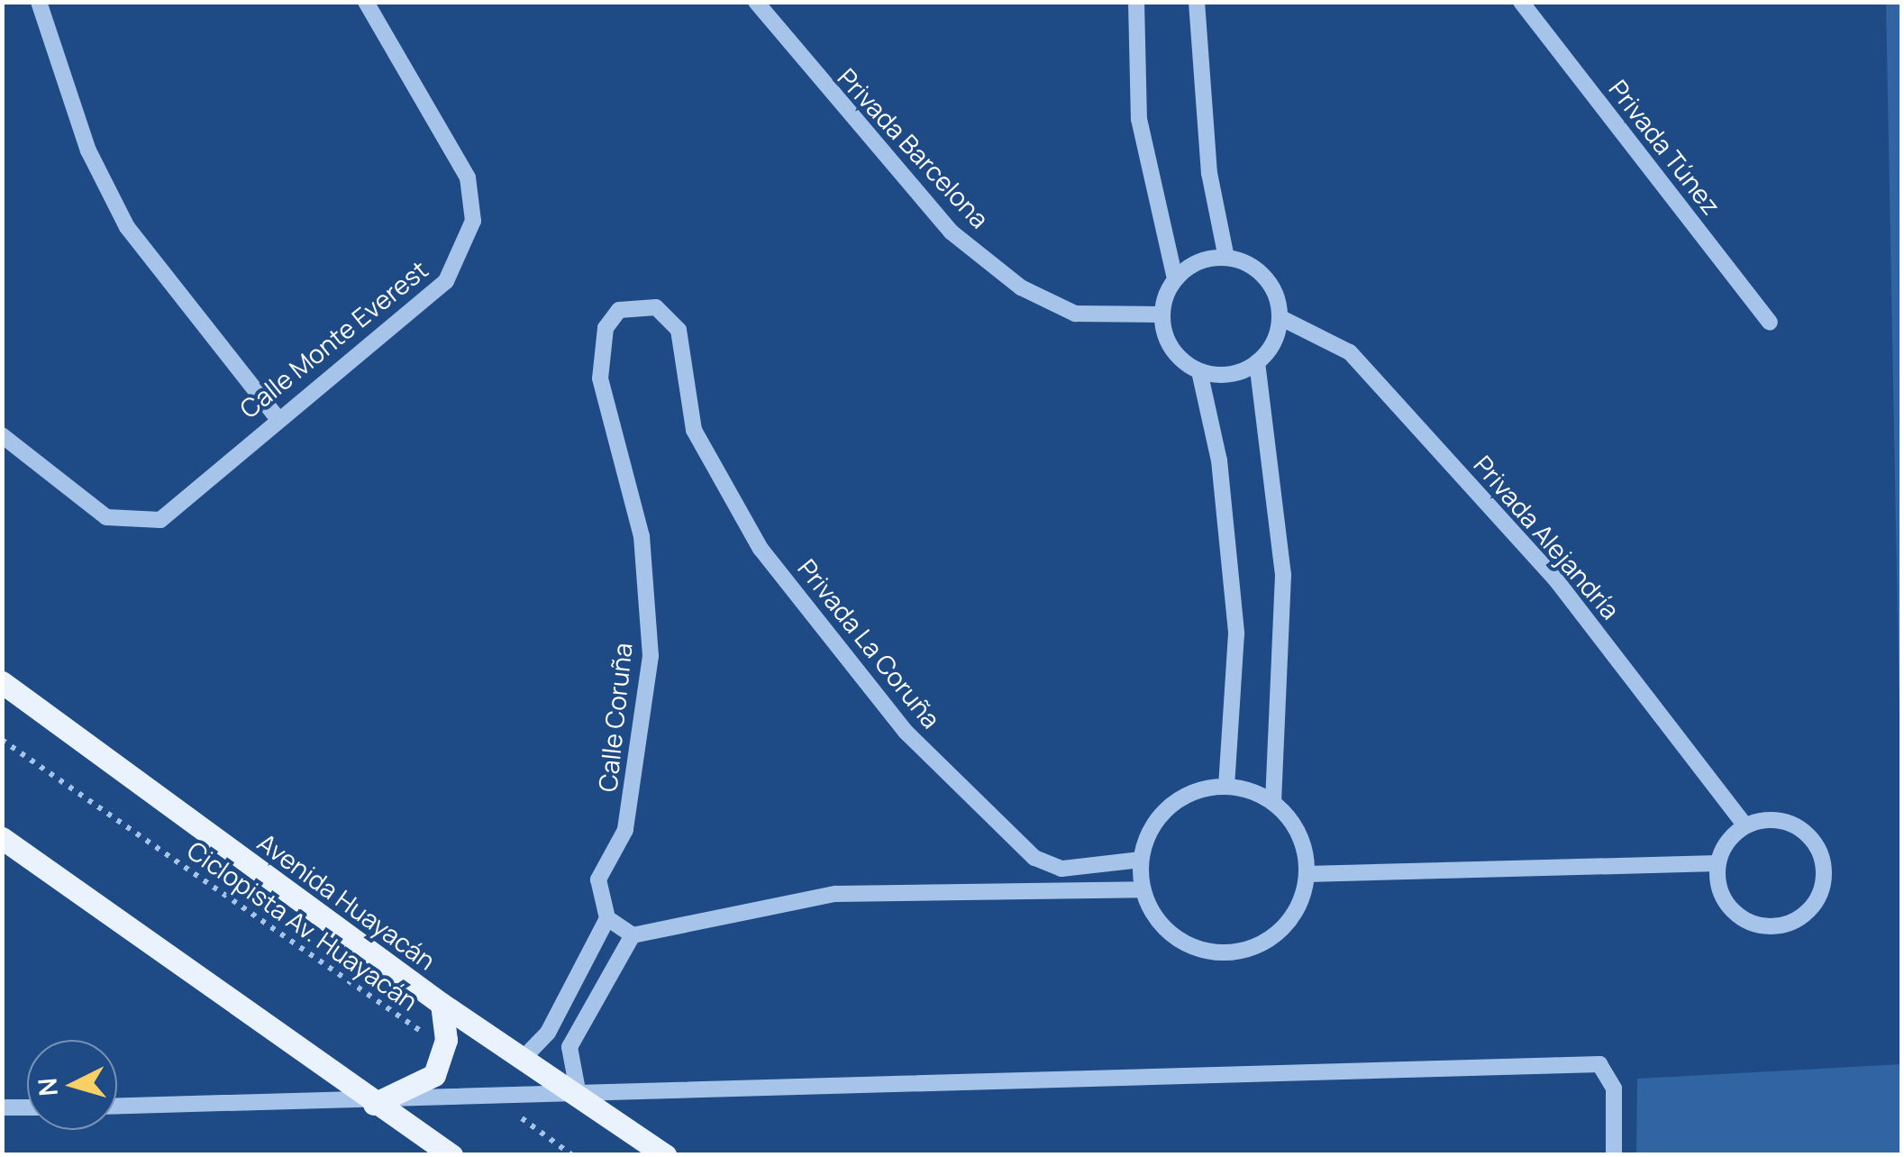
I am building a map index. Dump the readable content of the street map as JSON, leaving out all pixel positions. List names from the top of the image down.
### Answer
{
  "streets": {
    "main road": ["Avenida Huayacán"],
    "street": [
      "Privada Túnez",
      "Privada Barcelona",
      "Calle Monte Everest",
      "Privada Alejandría",
      "Privada La Coruña",
      "Calle Coruña"
    ],
    "path": ["Ciclopista Av. Huayacán"]
  },
  "crossings": [
    ["Privada Barcelona", "Privada Alejandría"],
    ["Privada La Coruña", "Calle Coruña"]
  ],
  "north": "left"
}
